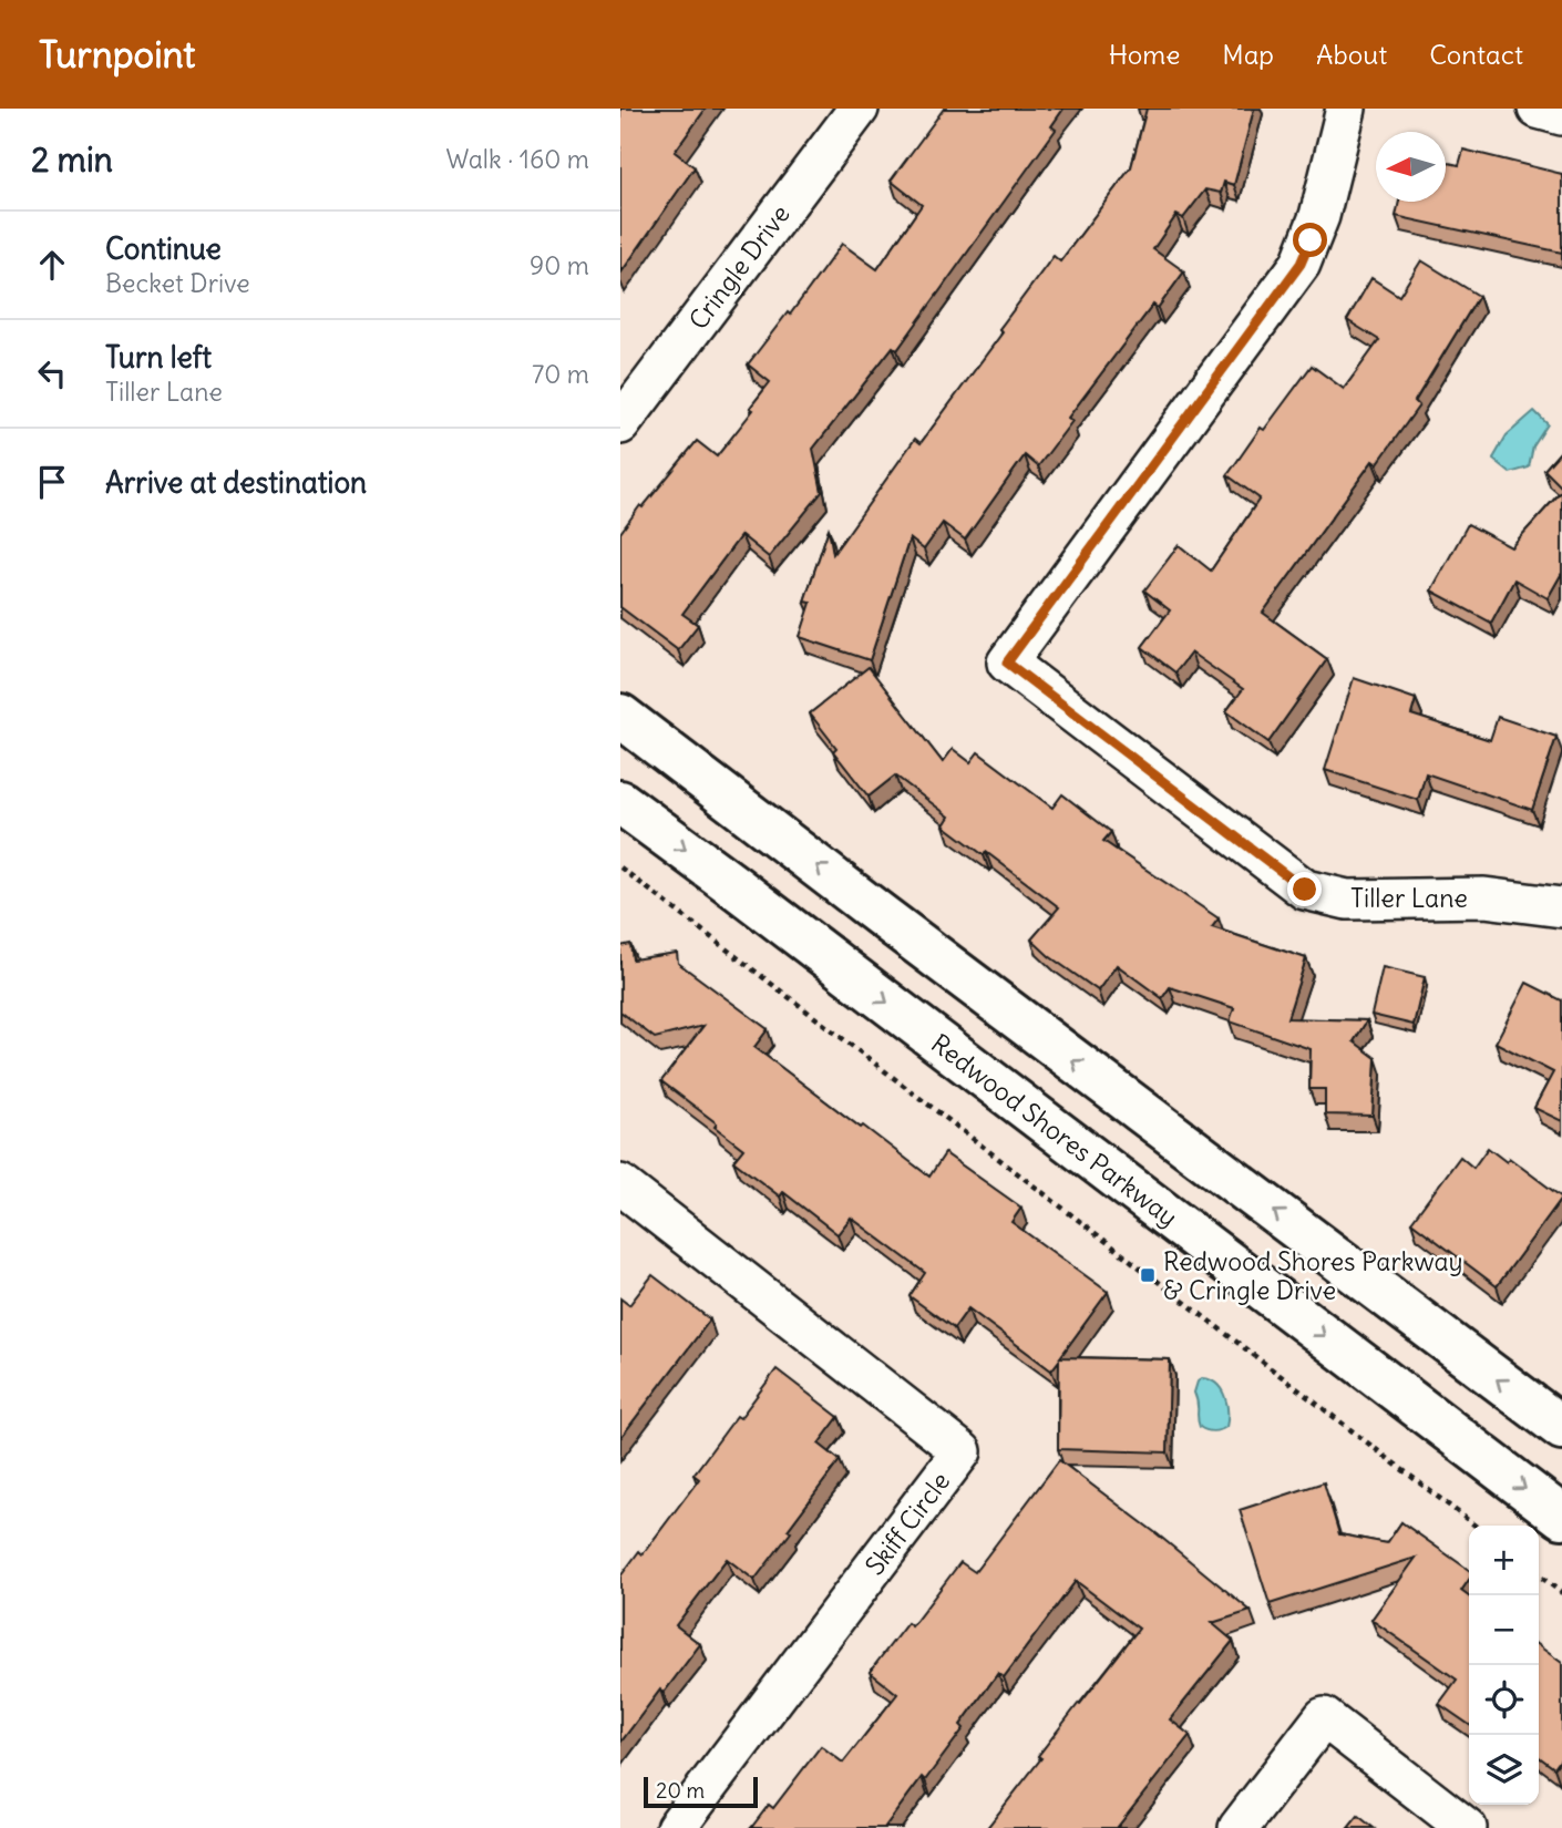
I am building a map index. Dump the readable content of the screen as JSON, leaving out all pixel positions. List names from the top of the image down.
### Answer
{
  "streets": {
    "main road": ["Redwood Shores Parkway"],
    "street": ["Cringle Drive", "Tiller Lane", "Skiff Circle"]
  },
  "places": {
    "transit": ["Redwood Shores Parkway & Cringle Drive"]
  },
  "scale_bar": "20 m",
  "north": "left",
  "page": {
    "header": "Turnpoint",
    "nav": [
      "Home",
      "Map",
      "About",
      "Contact"
    ],
    "heading": ["2 min", "Walk · 160 m"],
    "list": [
      ["Continue", "Becket Drive", "90 m"],
      ["Turn left", "Tiller Lane", "70 m"],
      "Arrive at destination"
    ],
    "map_buttons": ["+", "−"],
    "scale": "20 m"
  }
}
